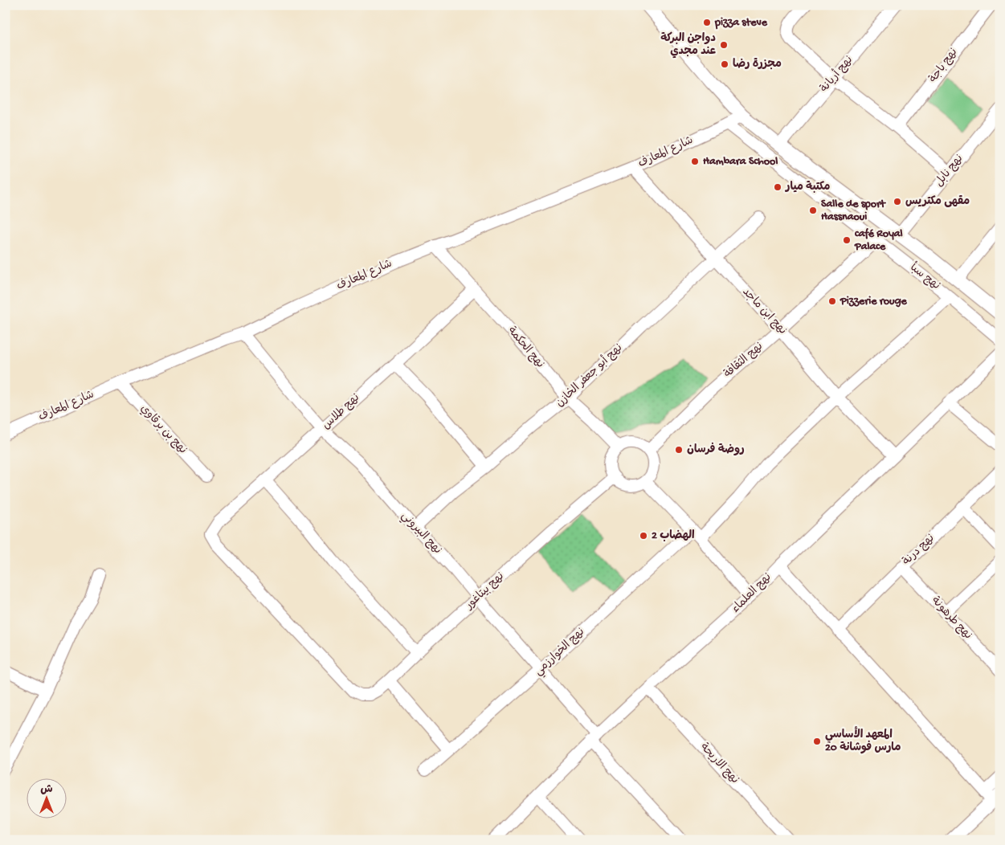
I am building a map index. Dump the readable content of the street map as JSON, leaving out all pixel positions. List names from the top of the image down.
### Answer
{
  "streets": {
    "street": [
      "نهج باجة",
      "نهج أريانة",
      "شارع المعارف",
      "نهج نابل",
      "نهج سبأ",
      "نهج ابن ماجد",
      "نهج الحكمة",
      "نهج الثقافة",
      "نهج أبو جعفر الخازن",
      "نهج طلاس",
      "نهج بن برقاوي",
      "نهج البيروني",
      "نهج درنة",
      "نهج بيتاغور",
      "نهج العلماء",
      "نهج طرهونة",
      "نهج الخوارزمي",
      "نهج الاريحة"
    ]
  },
  "crossings": [
    ["شارع المعارف", "نهج سبأ"],
    ["شارع المعارف", "نهج ابن ماجد"],
    ["شارع المعارف", "نهج الحكمة"],
    ["شارع المعارف", "نهج بن برقاوي"],
    ["شارع المعارف", "نهج البيروني"],
    ["نهج سبأ", "نهج الثقافة"],
    ["نهج ابن ماجد", "نهج الثقافة"],
    ["نهج ابن ماجد", "نهج أبو جعفر الخازن"],
    ["نهج ابن ماجد", "نهج العلماء"],
    ["نهج الحكمة", "نهج الثقافة"],
    ["نهج الحكمة", "نهج أبو جعفر الخازن"],
    ["نهج الحكمة", "نهج طلاس"],
    ["نهج الحكمة", "نهج بيتاغور"],
    ["نهج الثقافة", "نهج بيتاغور"],
    ["نهج أبو جعفر الخازن", "نهج البيروني"],
    ["نهج طلاس", "نهج البيروني"],
    ["نهج طلاس", "نهج بيتاغور"],
    ["نهج البيروني", "نهج بيتاغور"],
    ["نهج البيروني", "نهج العلماء"],
    ["نهج البيروني", "نهج الخوارزمي"],
    ["نهج درنة", "نهج طرهونة"],
    ["نهج العلماء", "نهج الاريحة"]
  ],
  "places": [
    "pizza steve",
    "دواجن البركة عند مجدي",
    "مجزرة رضا",
    "Hambara School",
    "مكتبة ميار",
    "مقهى مكتريس",
    "Salle de sport Hassnaoui",
    "café Royal Palace",
    "Pizzerie rouge",
    "روضة فرسان",
    "الهضاب 2",
    "المعهد الأساسي 20 مارس فوشانة"
  ],
  "north": "top"
}
